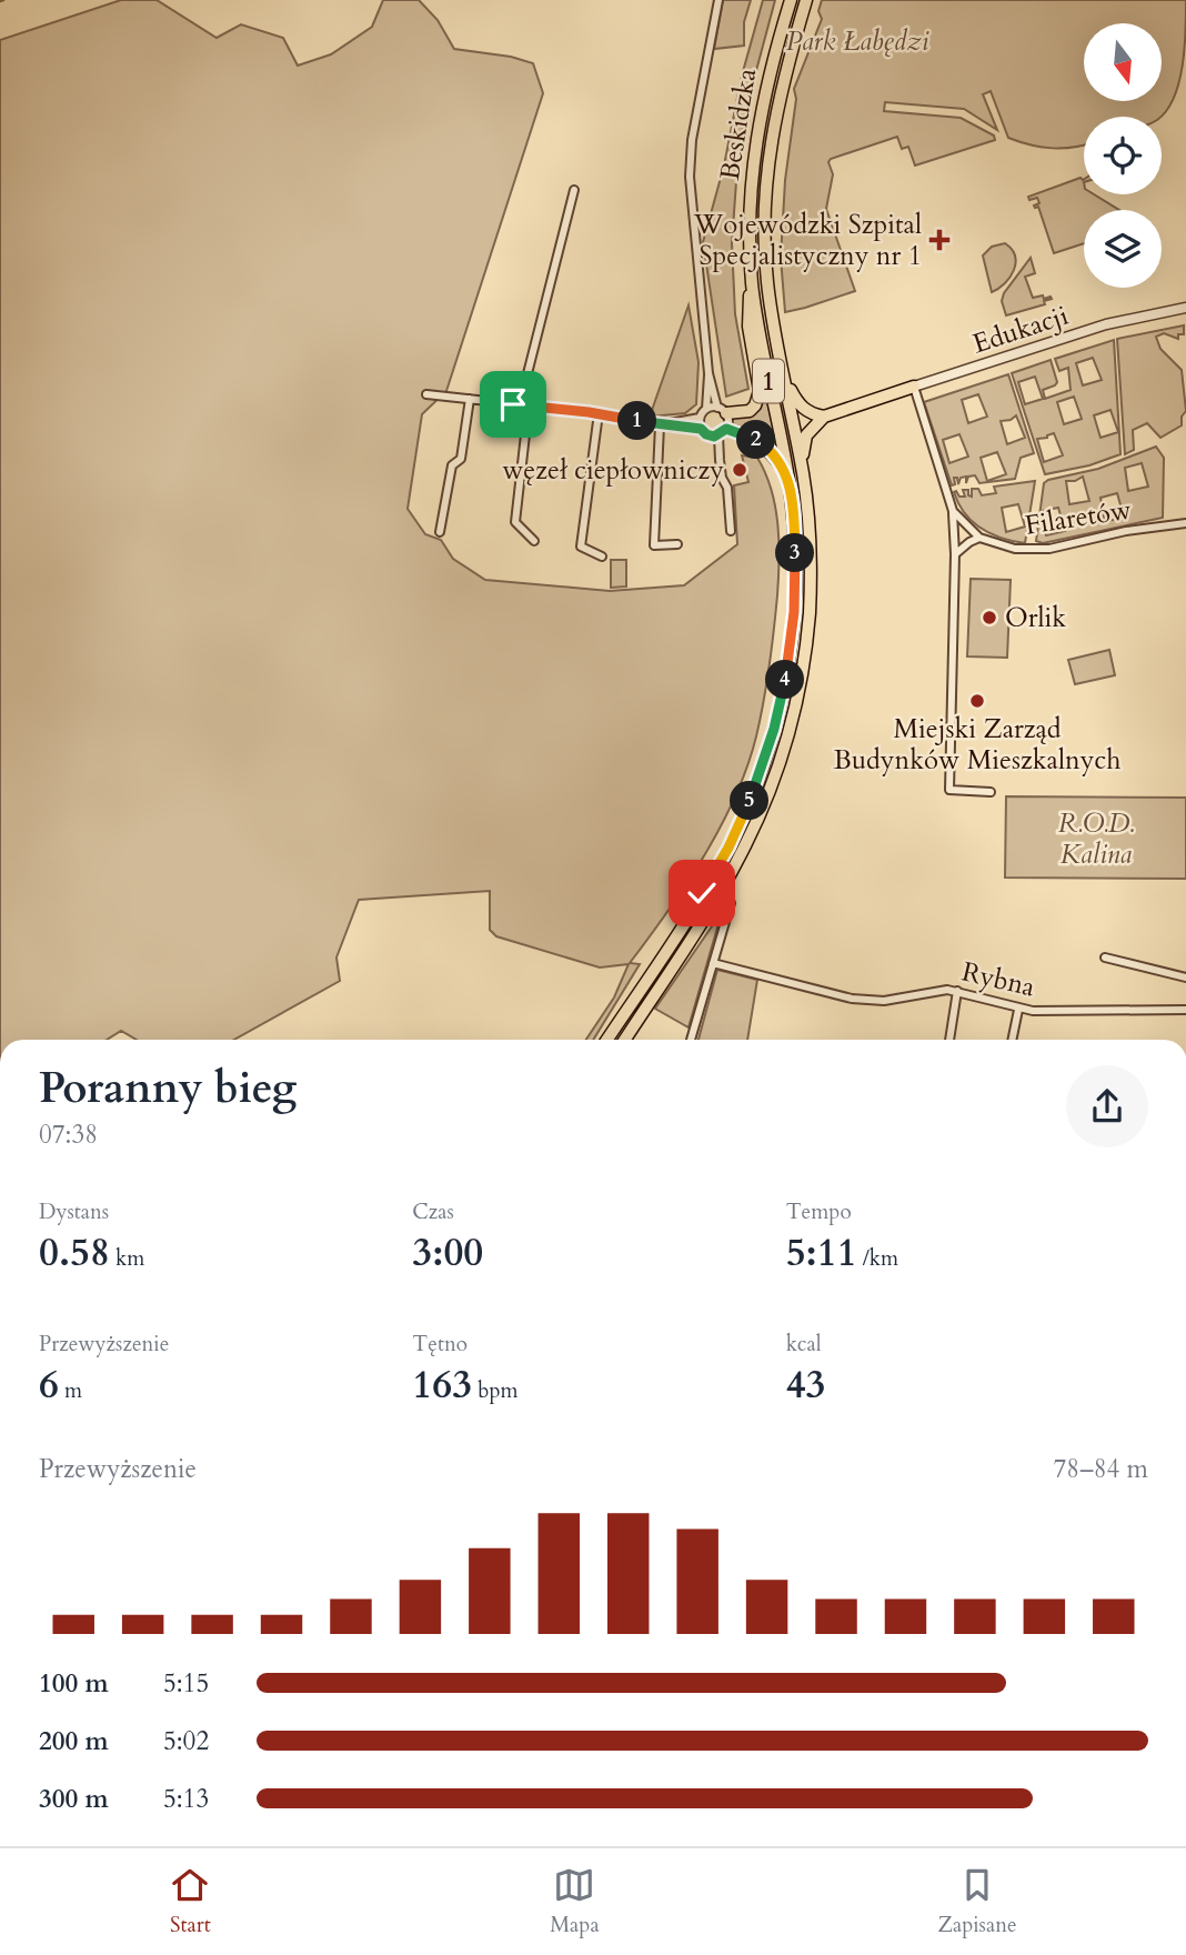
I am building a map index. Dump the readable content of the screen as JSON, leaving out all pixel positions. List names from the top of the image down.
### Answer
{
  "streets": {
    "main road": ["Beskidzka", "1"],
    "street": ["Edukacji", "Filaretów", "Rybna"]
  },
  "crossings": [
    ["Edukacji", "Filaretów"]
  ],
  "parks": ["Park Łabędzi", "R.O.D. Kalina"],
  "places": {
    "health": ["Wojewódzki Szpital Specjalistyczny nr 1"],
    "other": ["węzeł ciepłowniczy", "Orlik", "Miejski Zarząd Budynków Mieszkalnych"]
  },
  "north": "bottom",
  "page": {
    "pins": [
      "1",
      "2",
      "3",
      "4",
      "5"
    ],
    "heading": ["Poranny bieg", "07:38"],
    "stats": [
      ["Dystans", "0.58 km"],
      ["Czas", "3:00"],
      ["Tempo", "5:11 /km"],
      ["Przewyższenie", "6 m"],
      ["Tętno", "163 bpm"],
      ["kcal", "43"]
    ],
    "chart": ["Przewyższenie", "78–84 m"],
    "list": [
      {
        "name": "100 m",
        "note": "5:15"
      },
      {
        "name": "200 m",
        "note": "5:02"
      },
      {
        "name": "300 m",
        "note": "5:13"
      }
    ],
    "tabs": ["Start", "Mapa", "Zapisane"]
  }
}
